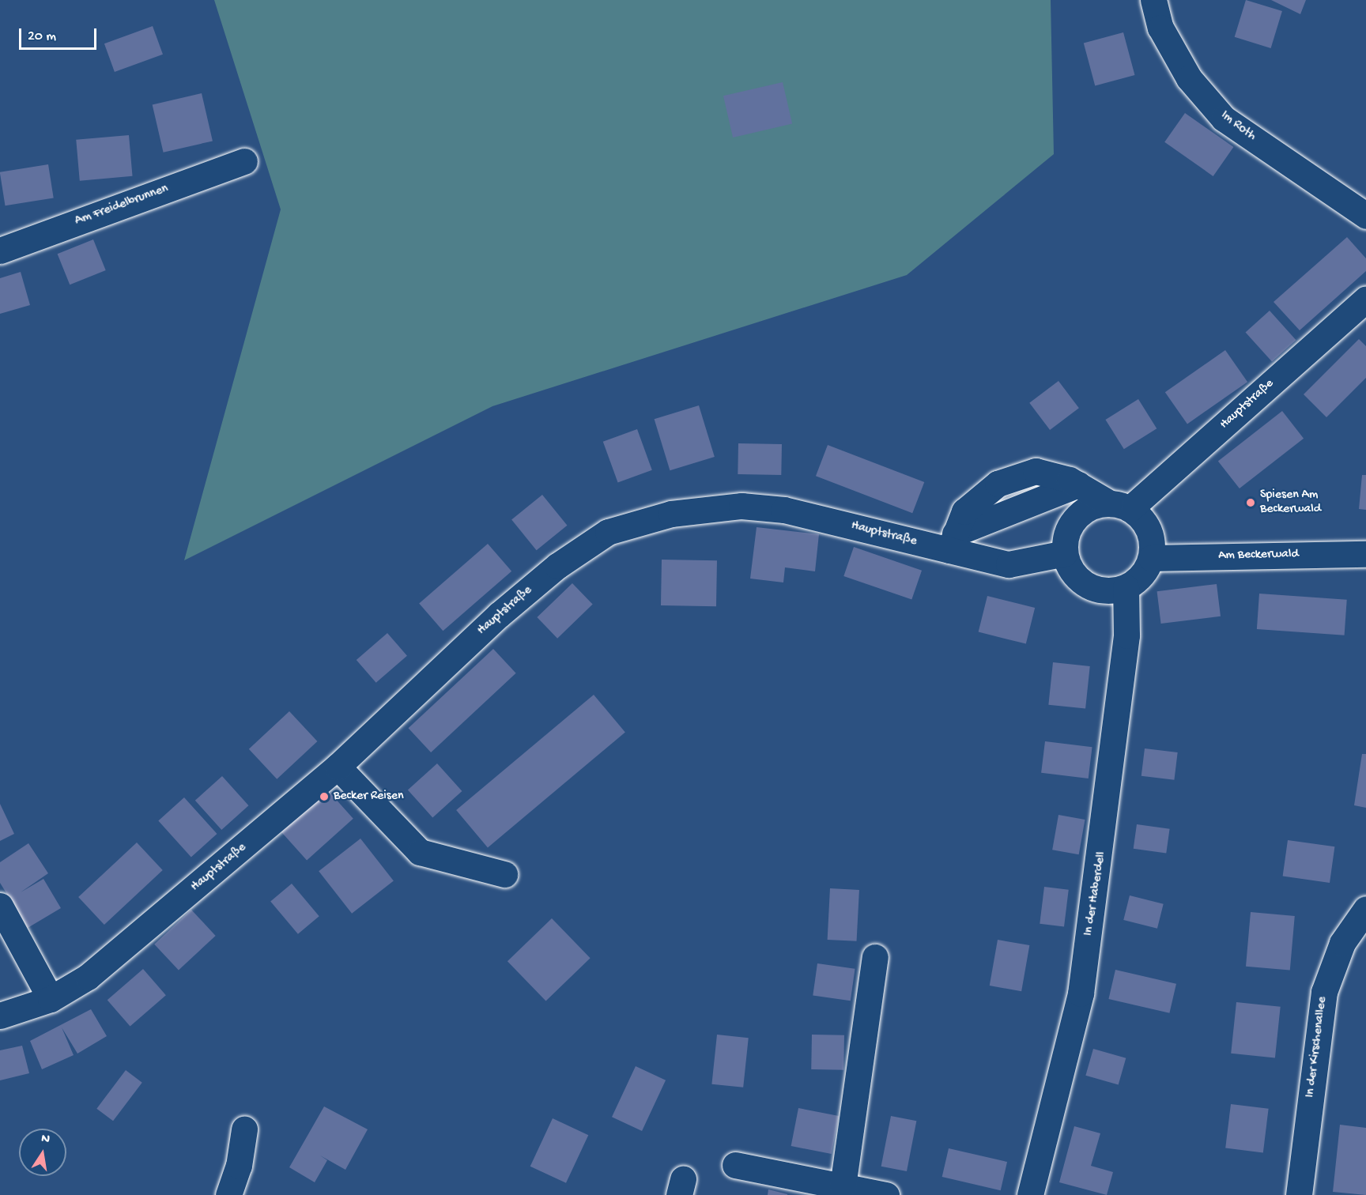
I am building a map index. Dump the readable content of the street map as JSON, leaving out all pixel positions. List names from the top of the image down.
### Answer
{
  "streets": {
    "street": [
      "Im Roth",
      "Am Freidelbrunnen",
      "Hauptstraße",
      "Am Beckerwald",
      "In der Haberdell",
      "In der Kirschenallee"
    ]
  },
  "crossings": [
    ["Hauptstraße", "Am Beckerwald"],
    ["Hauptstraße", "In der Haberdell"],
    ["Am Beckerwald", "In der Haberdell"]
  ],
  "places": ["Spiesen Am Beckerwald", "Becker Reisen"],
  "scale_bar": "20 m",
  "north": "top"
}
